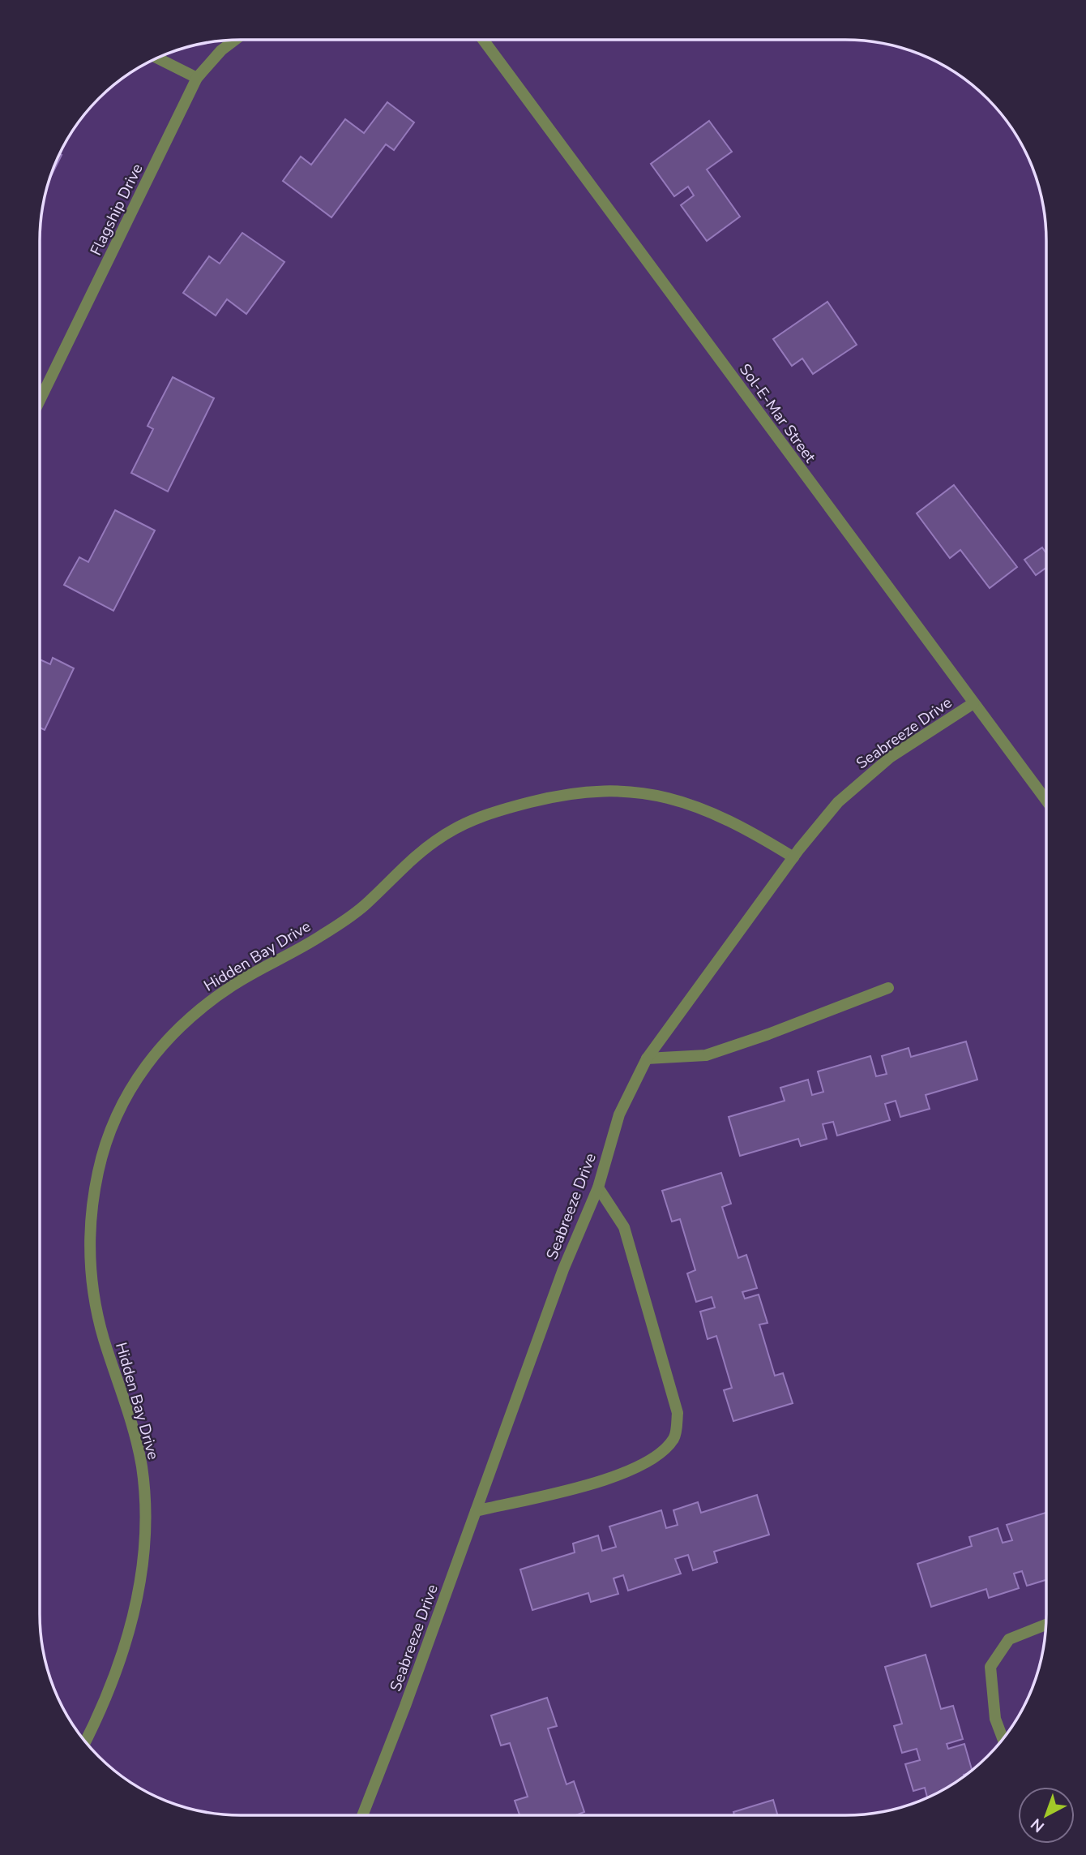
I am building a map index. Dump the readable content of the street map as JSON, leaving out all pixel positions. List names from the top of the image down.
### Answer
{
  "streets": {
    "street": [
      "Flagship Drive",
      "Sol-E-Mar Street",
      "Seabreeze Drive",
      "Hidden Bay Drive"
    ]
  },
  "crossings": [
    ["Sol-E-Mar Street", "Seabreeze Drive"],
    ["Seabreeze Drive", "Hidden Bay Drive"]
  ],
  "north": "bottom left"
}
